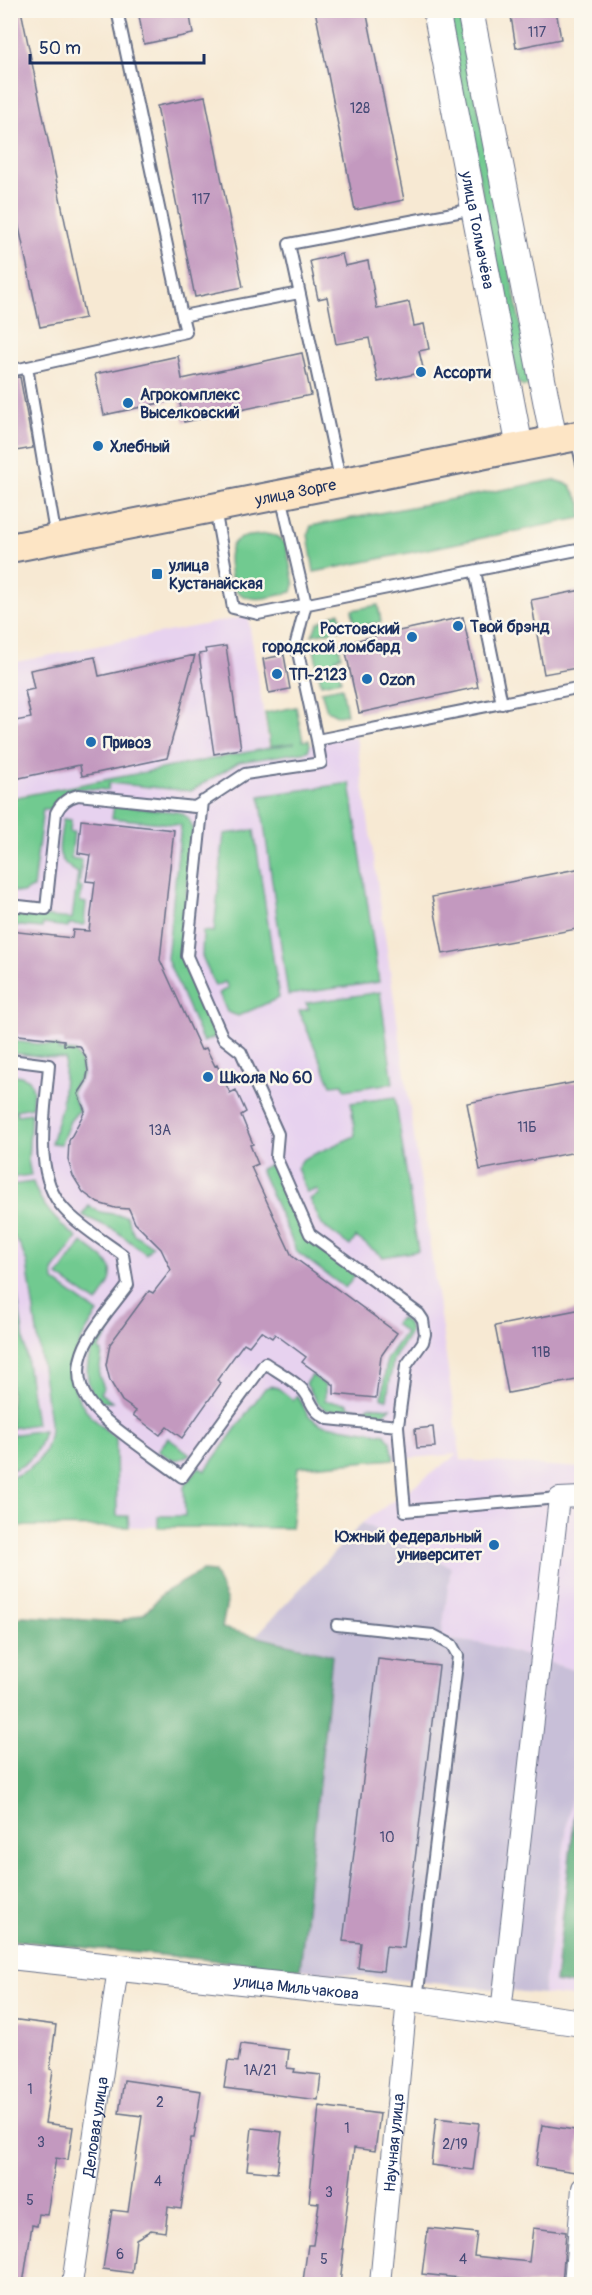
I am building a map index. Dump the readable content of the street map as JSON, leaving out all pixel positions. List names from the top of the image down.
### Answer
{
  "streets": {
    "main road": ["улица Зорге"],
    "street": [
      "улица Толмачёва",
      "улица Мильчакова",
      "Деловая улица",
      "Научная улица"
    ]
  },
  "crossings": [
    ["улица Толмачёва", "улица Зорге"],
    ["улица Мильчакова", "Деловая улица"],
    ["улица Мильчакова", "Научная улица"]
  ],
  "places": {
    "other": [
      "Ассорти",
      "Агрокомплекс Выселковский",
      "Хлебный",
      "Твой брэнд",
      "Ростовский городской ломбард",
      "ТП-2123",
      "Ozon",
      "Привоз",
      "Школа № 60",
      "Южный федеральный университет"
    ],
    "transit": ["улица Кустанайская"]
  },
  "house_numbers": [
    "117",
    "128",
    "117",
    "11Б",
    "13А",
    "11В",
    "10",
    "1А/21",
    "1",
    "2",
    "1",
    "3",
    "2/19",
    "4",
    "3",
    "5",
    "6",
    "5",
    "4"
  ],
  "scale_bar": "50 m"
}
